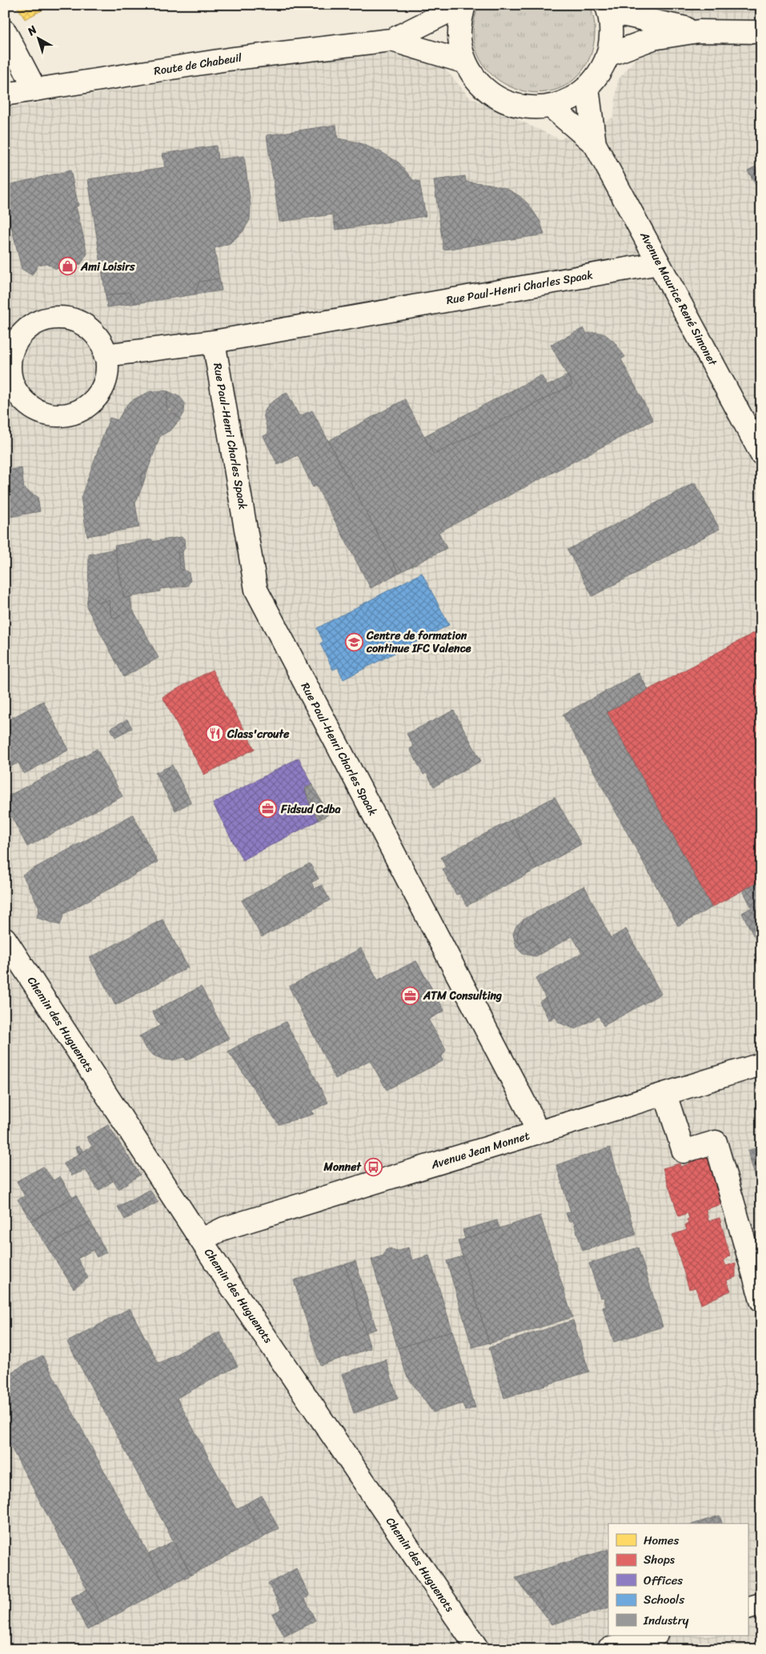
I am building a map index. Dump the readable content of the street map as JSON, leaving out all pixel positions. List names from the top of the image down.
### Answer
{
  "streets": {
    "street": [
      "Route de Chabeuil",
      "Rue Paul-Henri Charles Spaak",
      "Avenue Maurice René Simonet",
      "Chemin des Huguenots",
      "Avenue Jean Monnet"
    ]
  },
  "crossings": [
    ["Rue Paul-Henri Charles Spaak", "Avenue Maurice René Simonet"],
    ["Rue Paul-Henri Charles Spaak", "Avenue Jean Monnet"],
    ["Chemin des Huguenots", "Avenue Jean Monnet"]
  ],
  "places": {
    "shop": ["Ami Loisirs"],
    "school or university": ["Centre de formation continue IFC Valence"],
    "restaurant": ["Class'croute"],
    "office": ["Fidsud Cdba", "ATM Consulting"],
    "bus stop": ["Monnet"]
  },
  "legend": [
    "Homes",
    "Shops",
    "Offices",
    "Schools",
    "Industry"
  ],
  "north": "top left"
}
